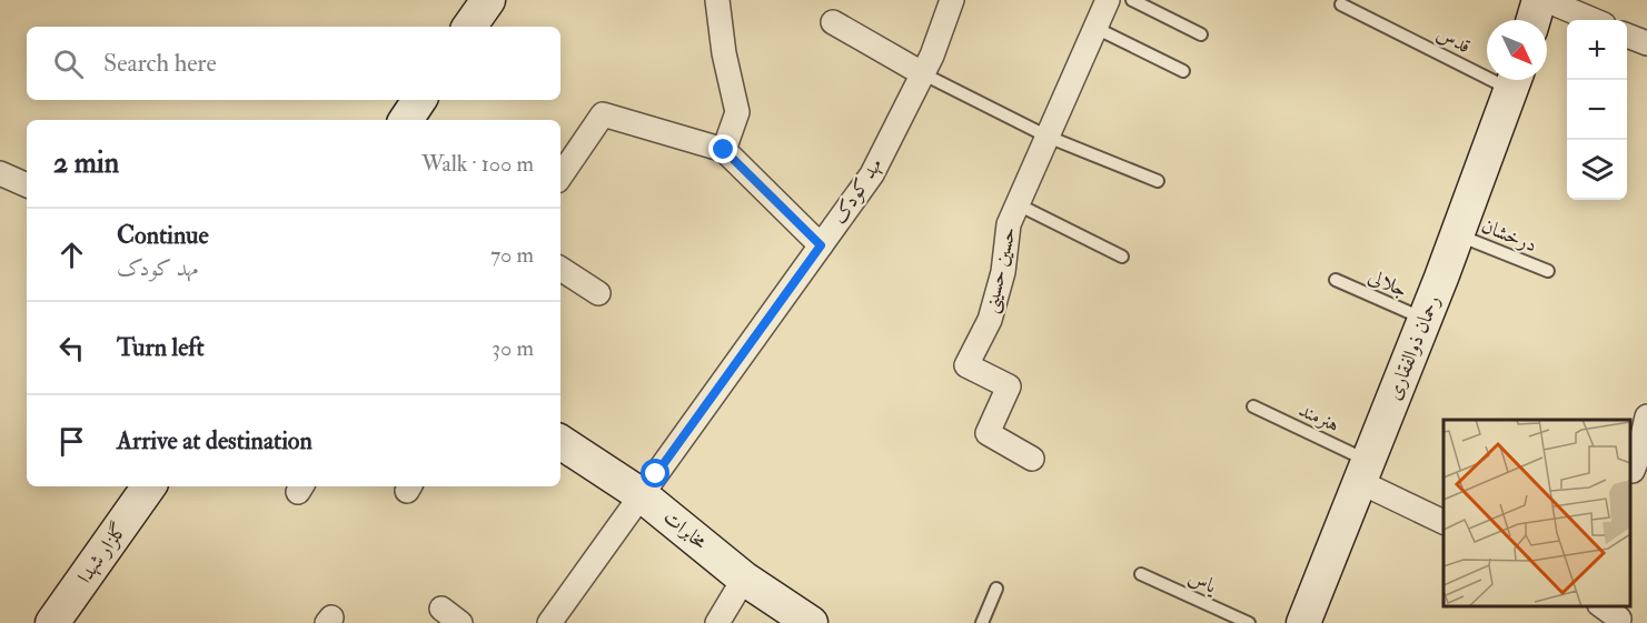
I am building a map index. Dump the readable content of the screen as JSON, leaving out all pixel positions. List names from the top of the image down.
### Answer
{
  "streets": {
    "street": [
      "مهد کودک",
      "حسین حسینی",
      "رحمان ذوالفقاری",
      "مخابرات",
      "گلزار شهدا"
    ],
    "lane": [
      "قدس",
      "درخشان",
      "جلالی",
      "هنرمند",
      "یاس"
    ]
  },
  "crossings": [
    ["مهد کودک", "مخابرات"],
    ["درخشان", "رحمان ذوالفقاری"],
    ["جلالی", "رحمان ذوالفقاری"],
    ["رحمان ذوالفقاری", "هنرمند"]
  ],
  "north": "bottom right",
  "page": {
    "map_buttons": ["+", "−"],
    "search": "Search here",
    "heading": ["2 min", "Walk · 100 m"],
    "list": [
      ["Continue", "مهد کودک", "70 m"],
      ["Turn left", "30 m"],
      "Arrive at destination"
    ]
  }
}
